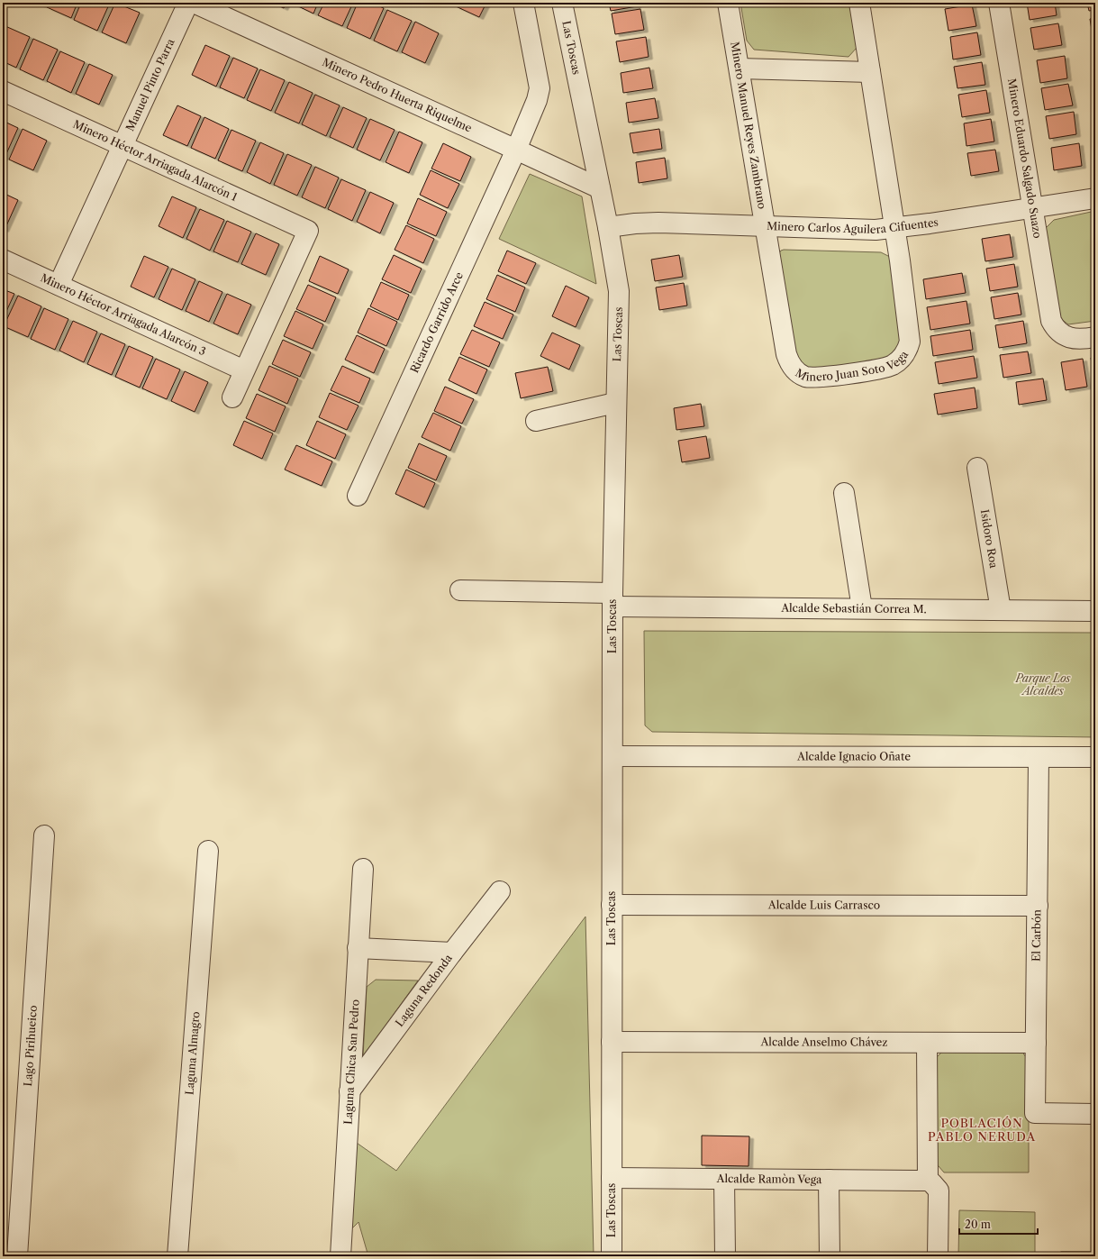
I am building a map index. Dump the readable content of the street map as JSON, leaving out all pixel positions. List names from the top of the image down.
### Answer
{
  "streets": {
    "street": [
      "Las Toscas",
      "Manuel Pinto Parra",
      "Minero Pedro Huerta Riquelme",
      "Minero Manuel Reyes Zambrano",
      "Minero Eduardo Salgado Suazo",
      "Minero Héctor Arriagada Alarcón 1",
      "Minero Carlos Aguilera Cifuentes",
      "Minero Héctor Arriagada Alarcón 3",
      "Ricardo Garrido Arce",
      "Minero Juan Soto Vega",
      "Isidoro Roa",
      "Alcalde Sebastián Correa M.",
      "Alcalde Ignacio Oñate",
      "Alcalde Luis Carrasco",
      "El Carbón",
      "Laguna Redonda",
      "Alcalde Anselmo Chávez",
      "Lago Pirihueico",
      "Laguna Almagro",
      "Laguna Chica San Pedro",
      "Alcalde Ramòn Vega"
    ]
  },
  "crossings": [
    ["Las Toscas", "Minero Pedro Huerta Riquelme"],
    ["Las Toscas", "Minero Carlos Aguilera Cifuentes"],
    ["Las Toscas", "Alcalde Sebastián Correa M."],
    ["Las Toscas", "Alcalde Ignacio Oñate"],
    ["Las Toscas", "Alcalde Luis Carrasco"],
    ["Las Toscas", "Alcalde Anselmo Chávez"],
    ["Las Toscas", "Alcalde Ramòn Vega"],
    ["Manuel Pinto Parra", "Minero Héctor Arriagada Alarcón 1"],
    ["Manuel Pinto Parra", "Minero Héctor Arriagada Alarcón 3"],
    ["Minero Pedro Huerta Riquelme", "Ricardo Garrido Arce"],
    ["Minero Manuel Reyes Zambrano", "Minero Carlos Aguilera Cifuentes"],
    ["Minero Manuel Reyes Zambrano", "Minero Juan Soto Vega"],
    ["Minero Eduardo Salgado Suazo", "Minero Carlos Aguilera Cifuentes"],
    ["Minero Héctor Arriagada Alarcón 1", "Minero Héctor Arriagada Alarcón 3"],
    ["Minero Carlos Aguilera Cifuentes", "Minero Juan Soto Vega"],
    ["Isidoro Roa", "Alcalde Sebastián Correa M."],
    ["Alcalde Ignacio Oñate", "El Carbón"],
    ["Alcalde Luis Carrasco", "El Carbón"],
    ["El Carbón", "Alcalde Anselmo Chávez"],
    ["Laguna Redonda", "Laguna Chica San Pedro"]
  ],
  "districts": ["POBLACIÓN PABLO NERUDA"],
  "parks": ["Parque Los Alcaldes"],
  "scale_bar": "20 m"
}
